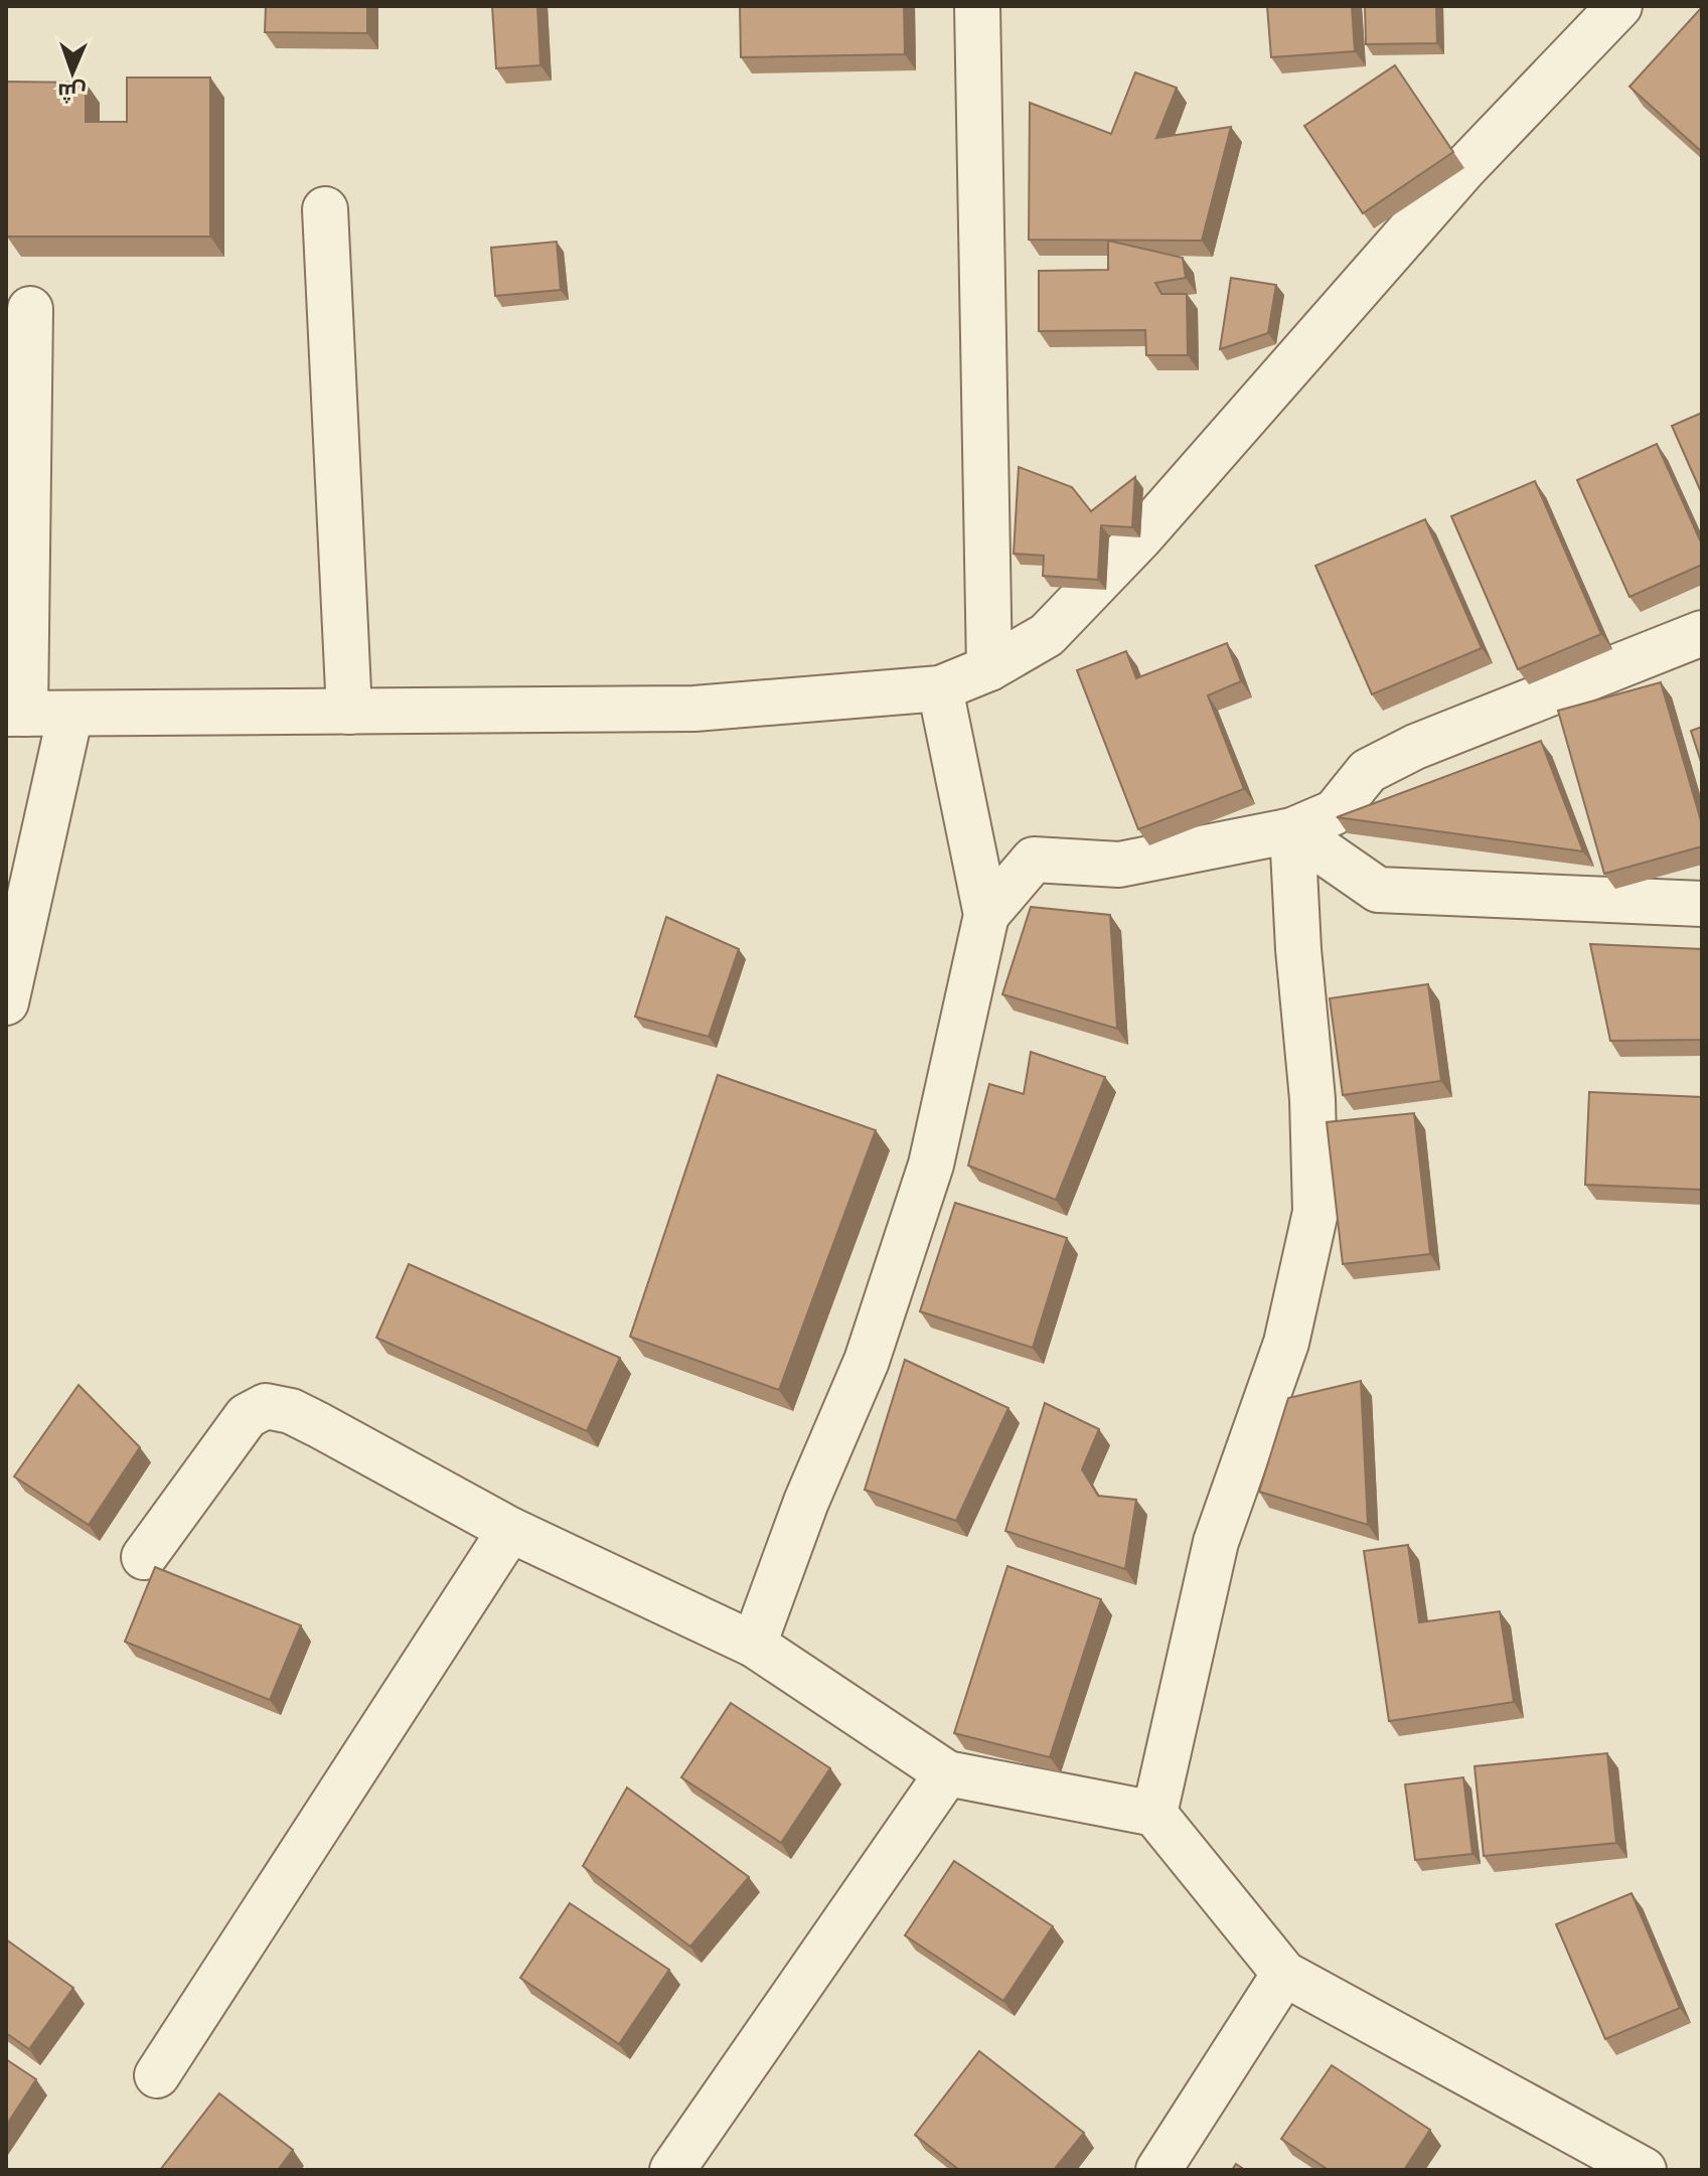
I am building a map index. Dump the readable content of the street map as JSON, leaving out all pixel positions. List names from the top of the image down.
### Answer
{
  "north": "bottom"
}
